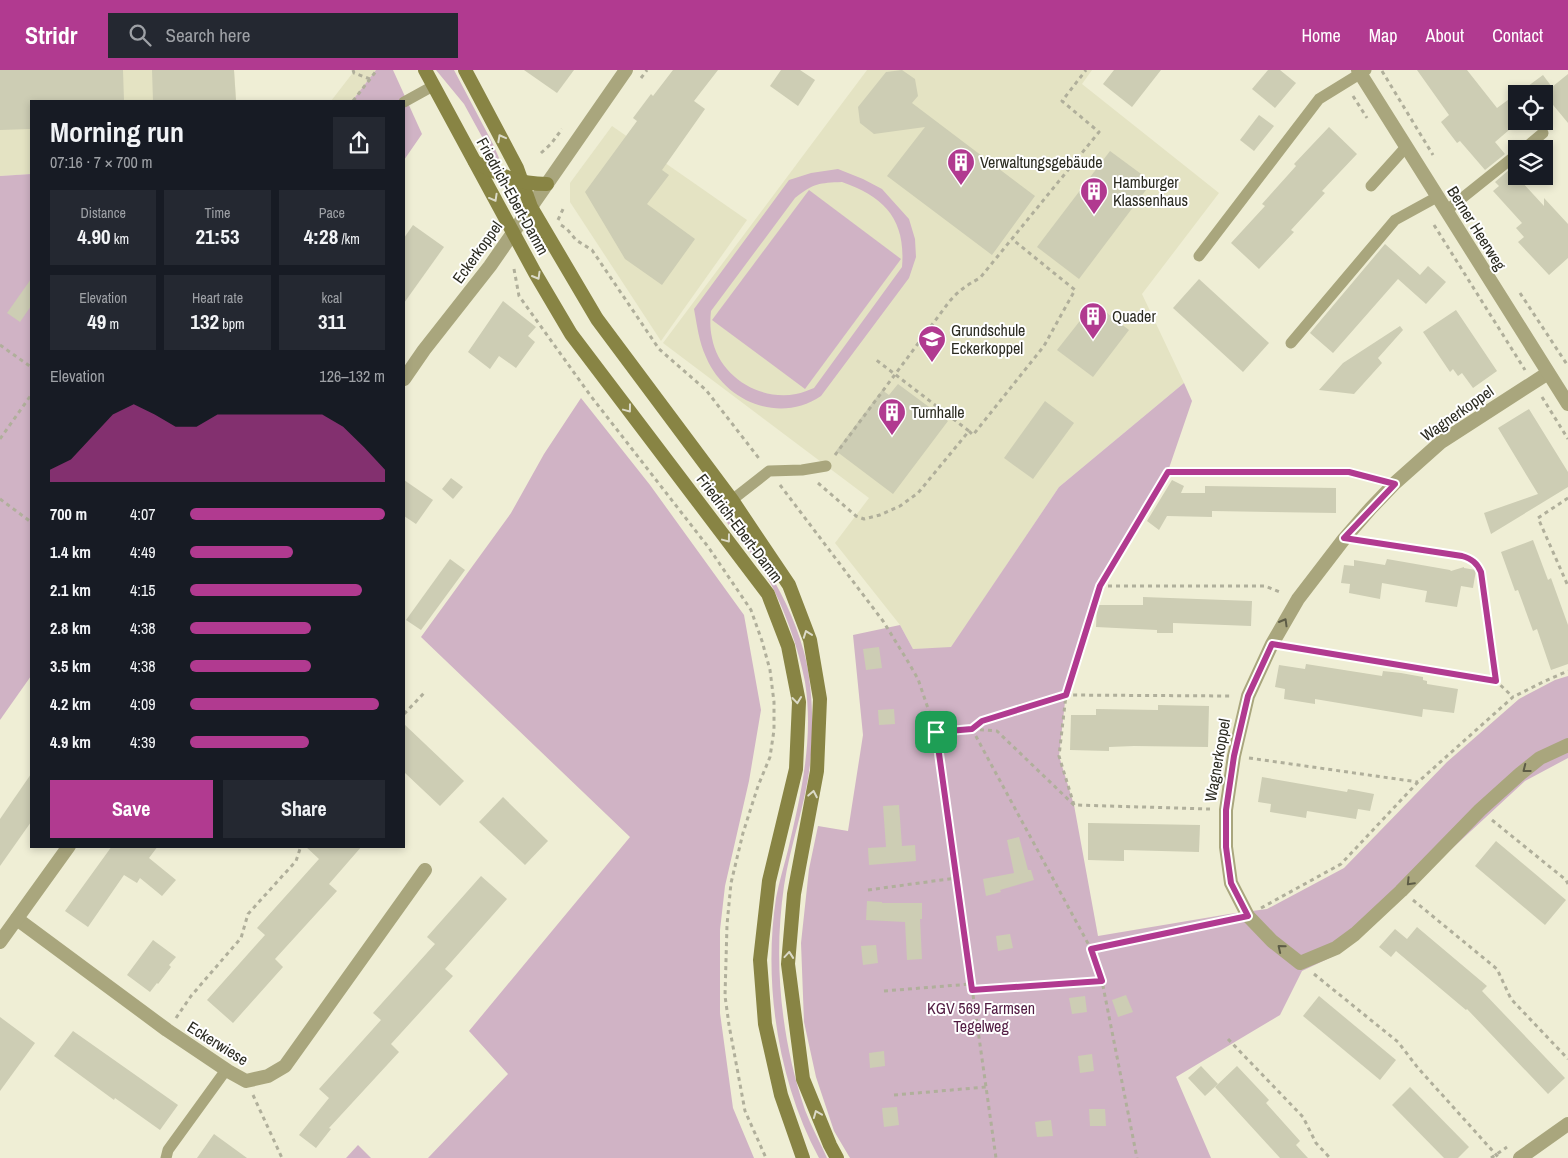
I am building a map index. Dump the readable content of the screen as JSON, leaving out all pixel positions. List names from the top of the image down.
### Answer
{
  "streets": {
    "main road": ["Friedrich-Ebert-Damm"],
    "street": [
      "Berner Heerweg",
      "Eckerkoppel",
      "Wagnerkoppel",
      "Eckerwiese"
    ]
  },
  "crossings": [
    ["Friedrich-Ebert-Damm", "Eckerkoppel"],
    ["Berner Heerweg", "Wagnerkoppel"]
  ],
  "parks": ["KGV 569 Farmsen Tegelweg"],
  "places": {
    "building": [
      "Verwaltungsgebäude",
      "Hamburger Klassenhaus",
      "Quader",
      "Turnhalle"
    ],
    "school or university": ["Grundschule Eckerkoppel"]
  },
  "page": {
    "header": "Stridr",
    "search": "Search here",
    "nav": [
      "Home",
      "Map",
      "About",
      "Contact"
    ],
    "heading": ["Morning run", "07:16 · 7 × 700 m"],
    "stats": [
      ["Distance", "4.90 km"],
      ["Time", "21:53"],
      ["Pace", "4:28 /km"],
      ["Elevation", "49 m"],
      ["Heart rate", "132 bpm"],
      ["kcal", "311"]
    ],
    "chart": ["Elevation", "126–132 m"],
    "list": [
      {
        "name": "700 m",
        "note": "4:07"
      },
      {
        "name": "1.4 km",
        "note": "4:49"
      },
      {
        "name": "2.1 km",
        "note": "4:15"
      },
      {
        "name": "2.8 km",
        "note": "4:38"
      },
      {
        "name": "3.5 km",
        "note": "4:38"
      },
      {
        "name": "4.2 km",
        "note": "4:09"
      },
      {
        "name": "4.9 km",
        "note": "4:39"
      }
    ],
    "buttons": ["Save", "Share"]
  }
}
